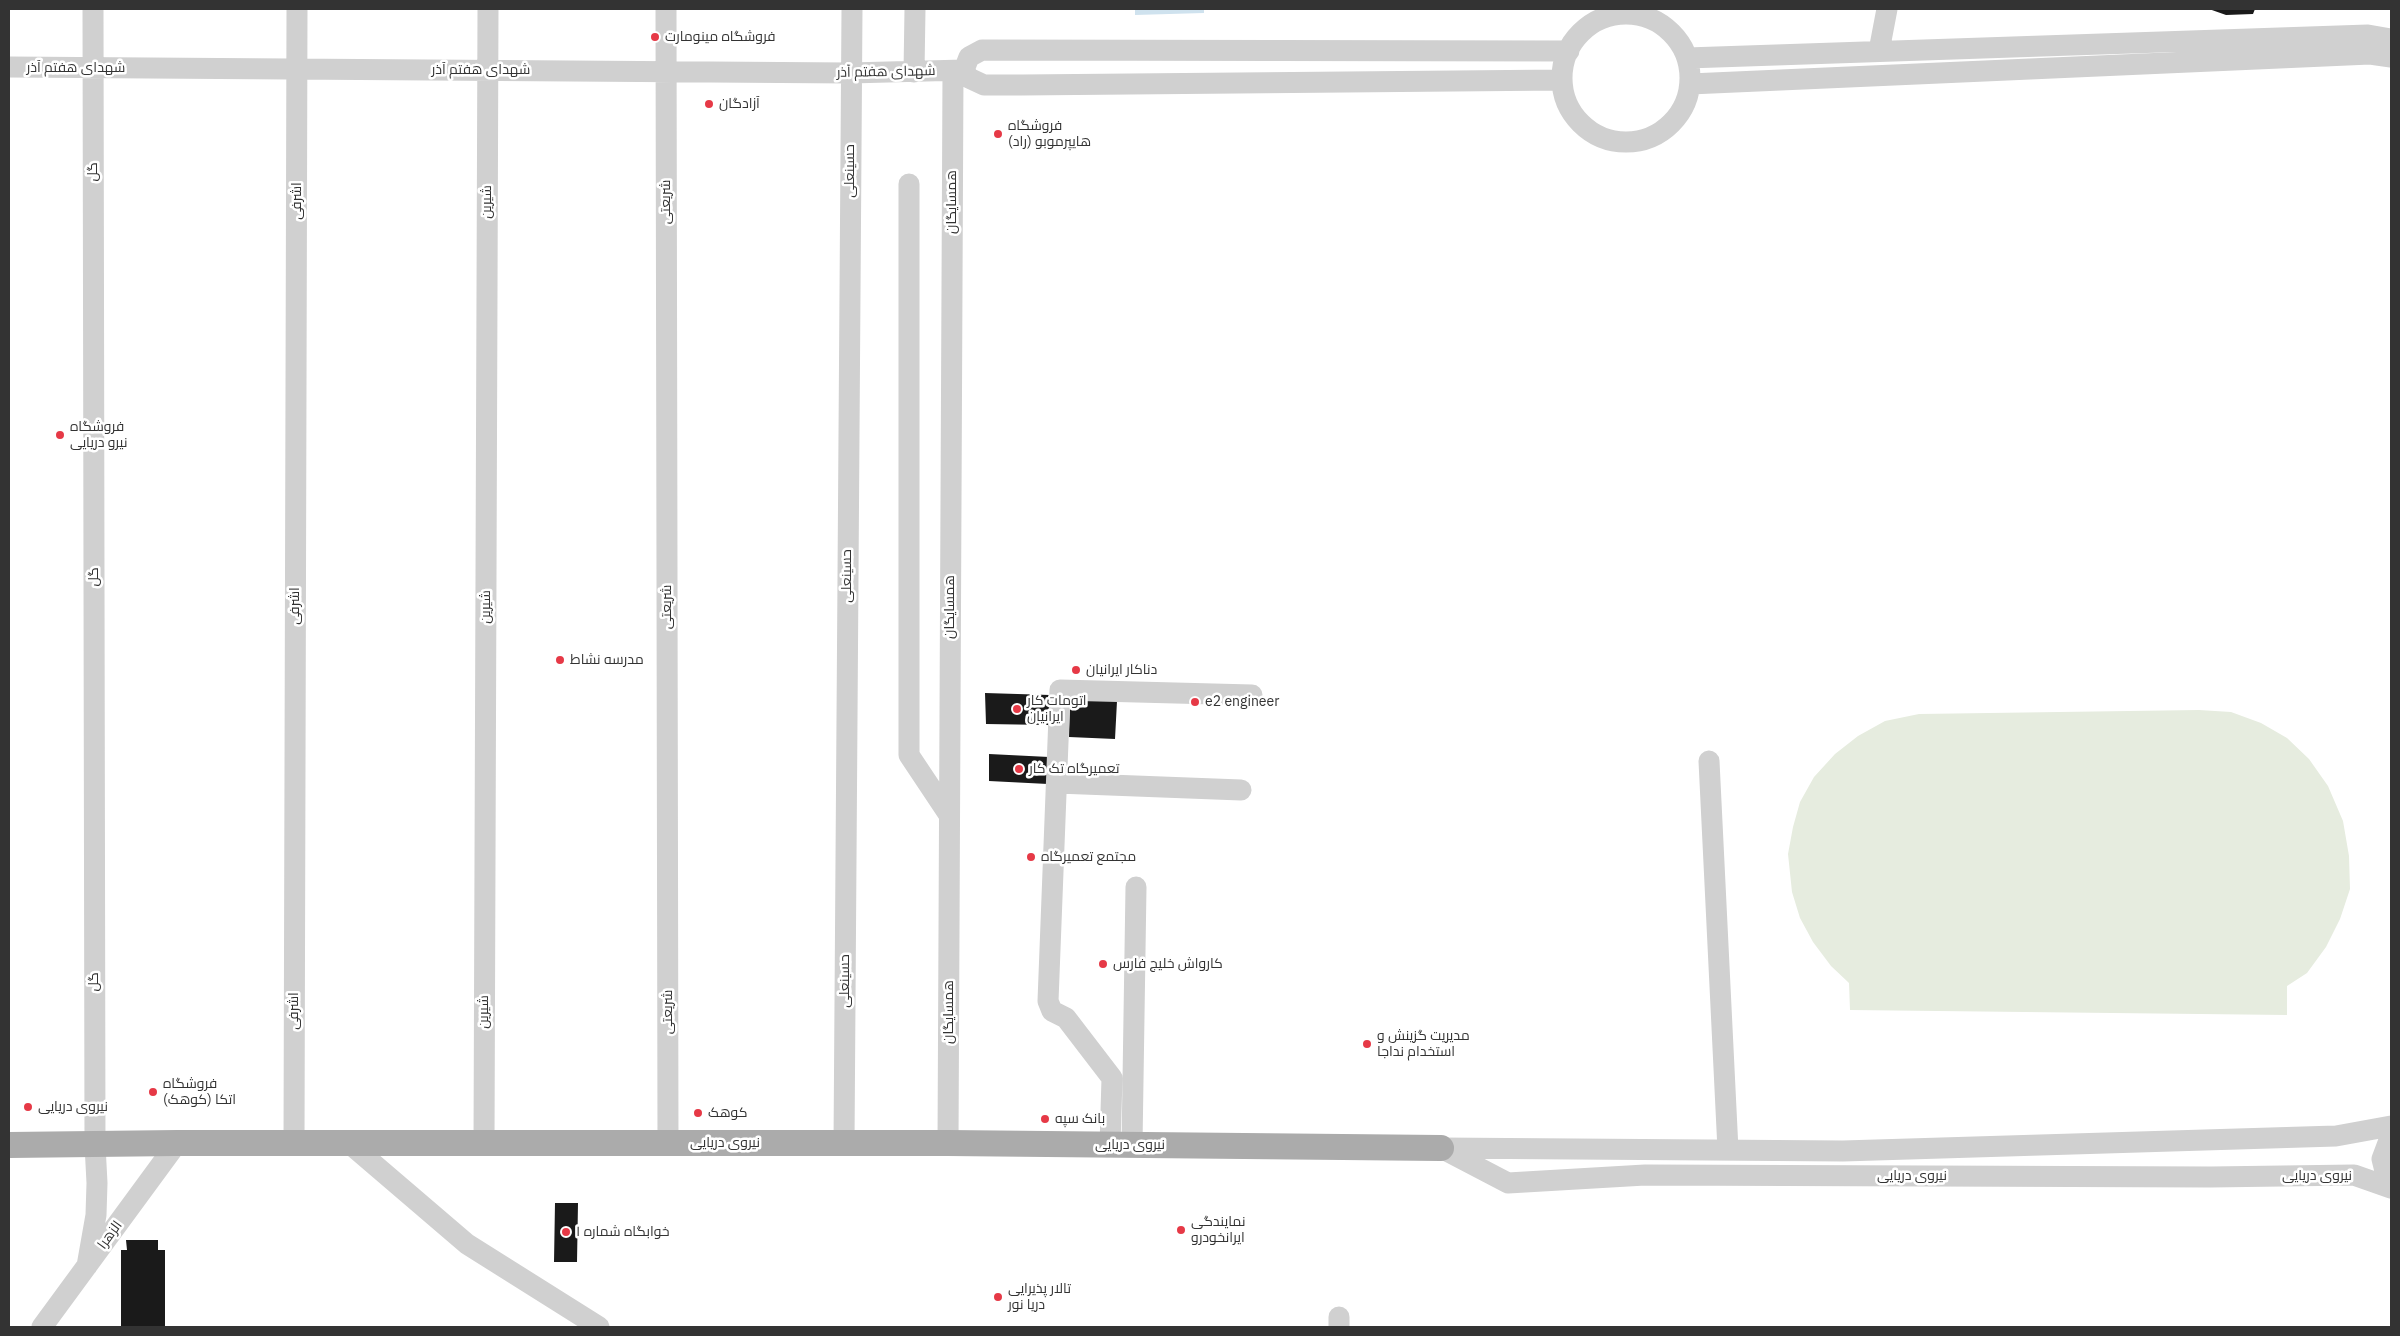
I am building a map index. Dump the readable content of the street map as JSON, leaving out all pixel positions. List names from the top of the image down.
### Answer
{
  "streets": {
    "main road": ["نیروی دریایی"],
    "street": [
      "شهدای هفتم آذر",
      "حسینعلی",
      "گل",
      "اشرفی",
      "شیرین",
      "شریعتی",
      "همسایگان",
      "الزهرا"
    ]
  },
  "crossings": [
    ["شهدای هفتم آذر", "حسینعلی"],
    ["شهدای هفتم آذر", "گل"],
    ["شهدای هفتم آذر", "اشرفی"],
    ["شهدای هفتم آذر", "شیرین"],
    ["شهدای هفتم آذر", "شریعتی"],
    ["شهدای هفتم آذر", "همسایگان"],
    ["حسینعلی", "نیروی دریایی"],
    ["گل", "نیروی دریایی"],
    ["گل", "الزهرا"],
    ["اشرفی", "نیروی دریایی"],
    ["شیرین", "نیروی دریایی"],
    ["شریعتی", "نیروی دریایی"],
    ["همسایگان", "نیروی دریایی"],
    ["نیروی دریایی", "الزهرا"]
  ],
  "places": [
    "فروشگاه مینومارت",
    "آزادگان",
    "فروشگاه هایپرموبو (راد)",
    "فروشگاه نیرو دریایی",
    "مدرسه نشاط",
    "دناکار ایرانیان",
    "e2 engineer",
    "اتومات کار ایرانیان",
    "تعمیرگاه تک کار",
    "مجتمع تعمیرگاه",
    "کارواش خلیج فارس",
    "مدیریت گزینش و استخدام نداجا",
    "فروشگاه اتکا (کوهک)",
    "نیروی دریایی",
    "کوهک",
    "بانک سپه",
    "نمایندگی ایرانخودرو",
    "خوابگاه شماره ۱",
    "تالار پذیرایی دریا نور"
  ]
}
